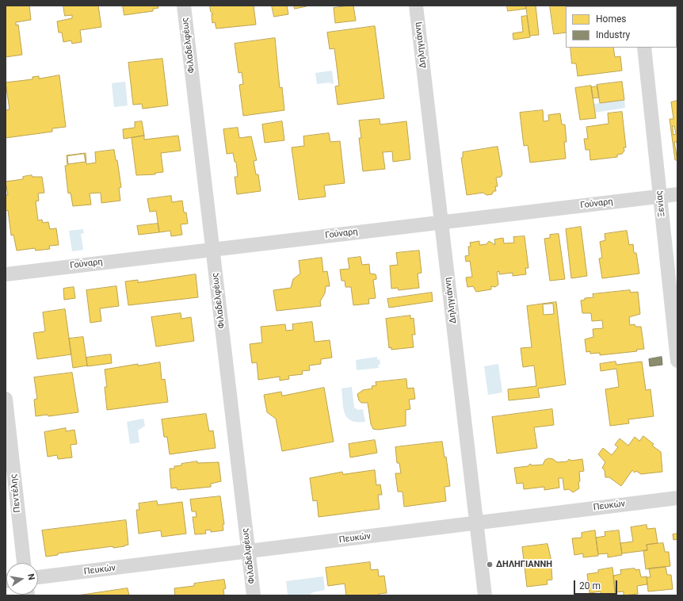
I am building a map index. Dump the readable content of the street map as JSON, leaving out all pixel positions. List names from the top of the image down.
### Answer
{
  "streets": {
    "street": [
      "Φιλαδελφέως",
      "Δηληγιάννη",
      "Γούναρη",
      "Ξενίας",
      "Πεντέλης",
      "Πευκών"
    ]
  },
  "crossings": [
    ["Φιλαδελφέως", "Γούναρη"],
    ["Φιλαδελφέως", "Πευκών"],
    ["Δηληγιάννη", "Γούναρη"],
    ["Δηληγιάννη", "Πευκών"],
    ["Γούναρη", "Ξενίας"]
  ],
  "places": ["ΔΗΛΗΓΙΑΝΝΗ"],
  "legend": ["Homes", "Industry"],
  "scale_bar": "20 m",
  "north": "right"
}
